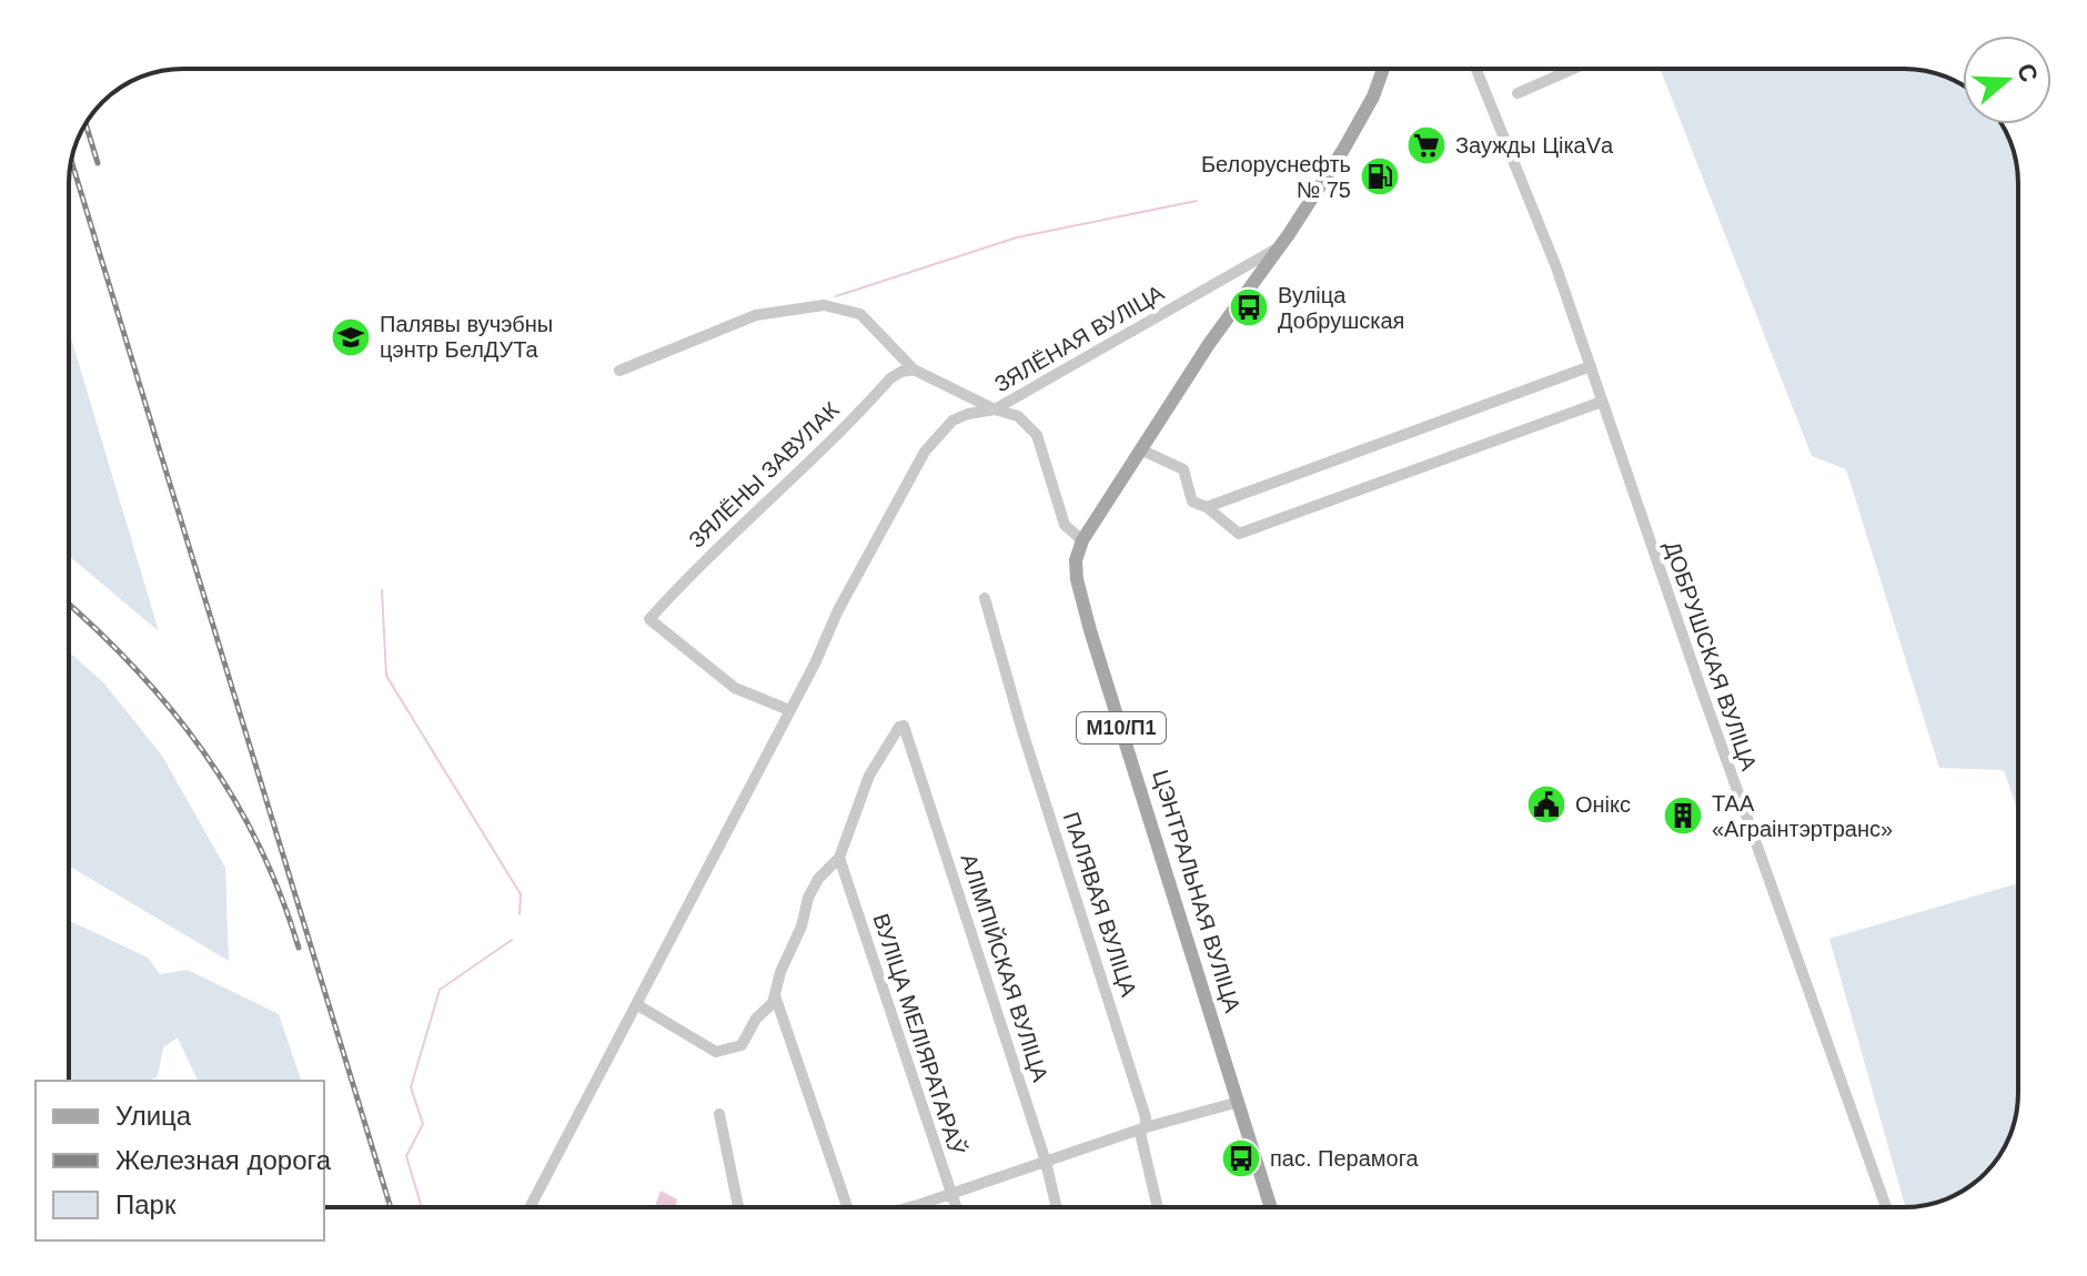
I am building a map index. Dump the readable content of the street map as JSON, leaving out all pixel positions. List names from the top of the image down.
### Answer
{
  "streets": {
    "main road": ["М10/П1", "ЦЭНТРАЛЬНАЯ ВУЛІЦА"],
    "street": [
      "ЗЯЛЁНАЯ ВУЛІЦА",
      "ЗЯЛЁНЫ ЗАВУЛАК",
      "ДОБРУШСКАЯ ВУЛІЦА",
      "ПАЛЯВАЯ ВУЛІЦА",
      "АЛІМПІЙСКАЯ ВУЛІЦА",
      "ВУЛІЦА МЕЛІЯРАТАРАЎ"
    ]
  },
  "crossings": [
    ["ЗЯЛЁНАЯ ВУЛІЦА", "ЗЯЛЁНЫ ЗАВУЛАК"],
    ["ЗЯЛЁНАЯ ВУЛІЦА", "М10/П1"],
    ["ЗЯЛЁНАЯ ВУЛІЦА", "ЦЭНТРАЛЬНАЯ ВУЛІЦА"],
    ["М10/П1", "ЦЭНТРАЛЬНАЯ ВУЛІЦА"],
    ["АЛІМПІЙСКАЯ ВУЛІЦА", "ВУЛІЦА МЕЛІЯРАТАРАЎ"]
  ],
  "places": {
    "supermarket": ["Заужды ЦікаVа"],
    "fuel station": ["Белоруснефть № 75"],
    "bus stop": ["Вуліца Добрушская", "пас. Перамога"],
    "school or university": ["Палявы вучэбны цэнтр БелДУТа"],
    "public building": ["Онікс"],
    "building": ["ТАА «Аграінтэртранс»"]
  },
  "legend": ["Улица", "Железная дорога", "Парк"],
  "north": "right"
}
